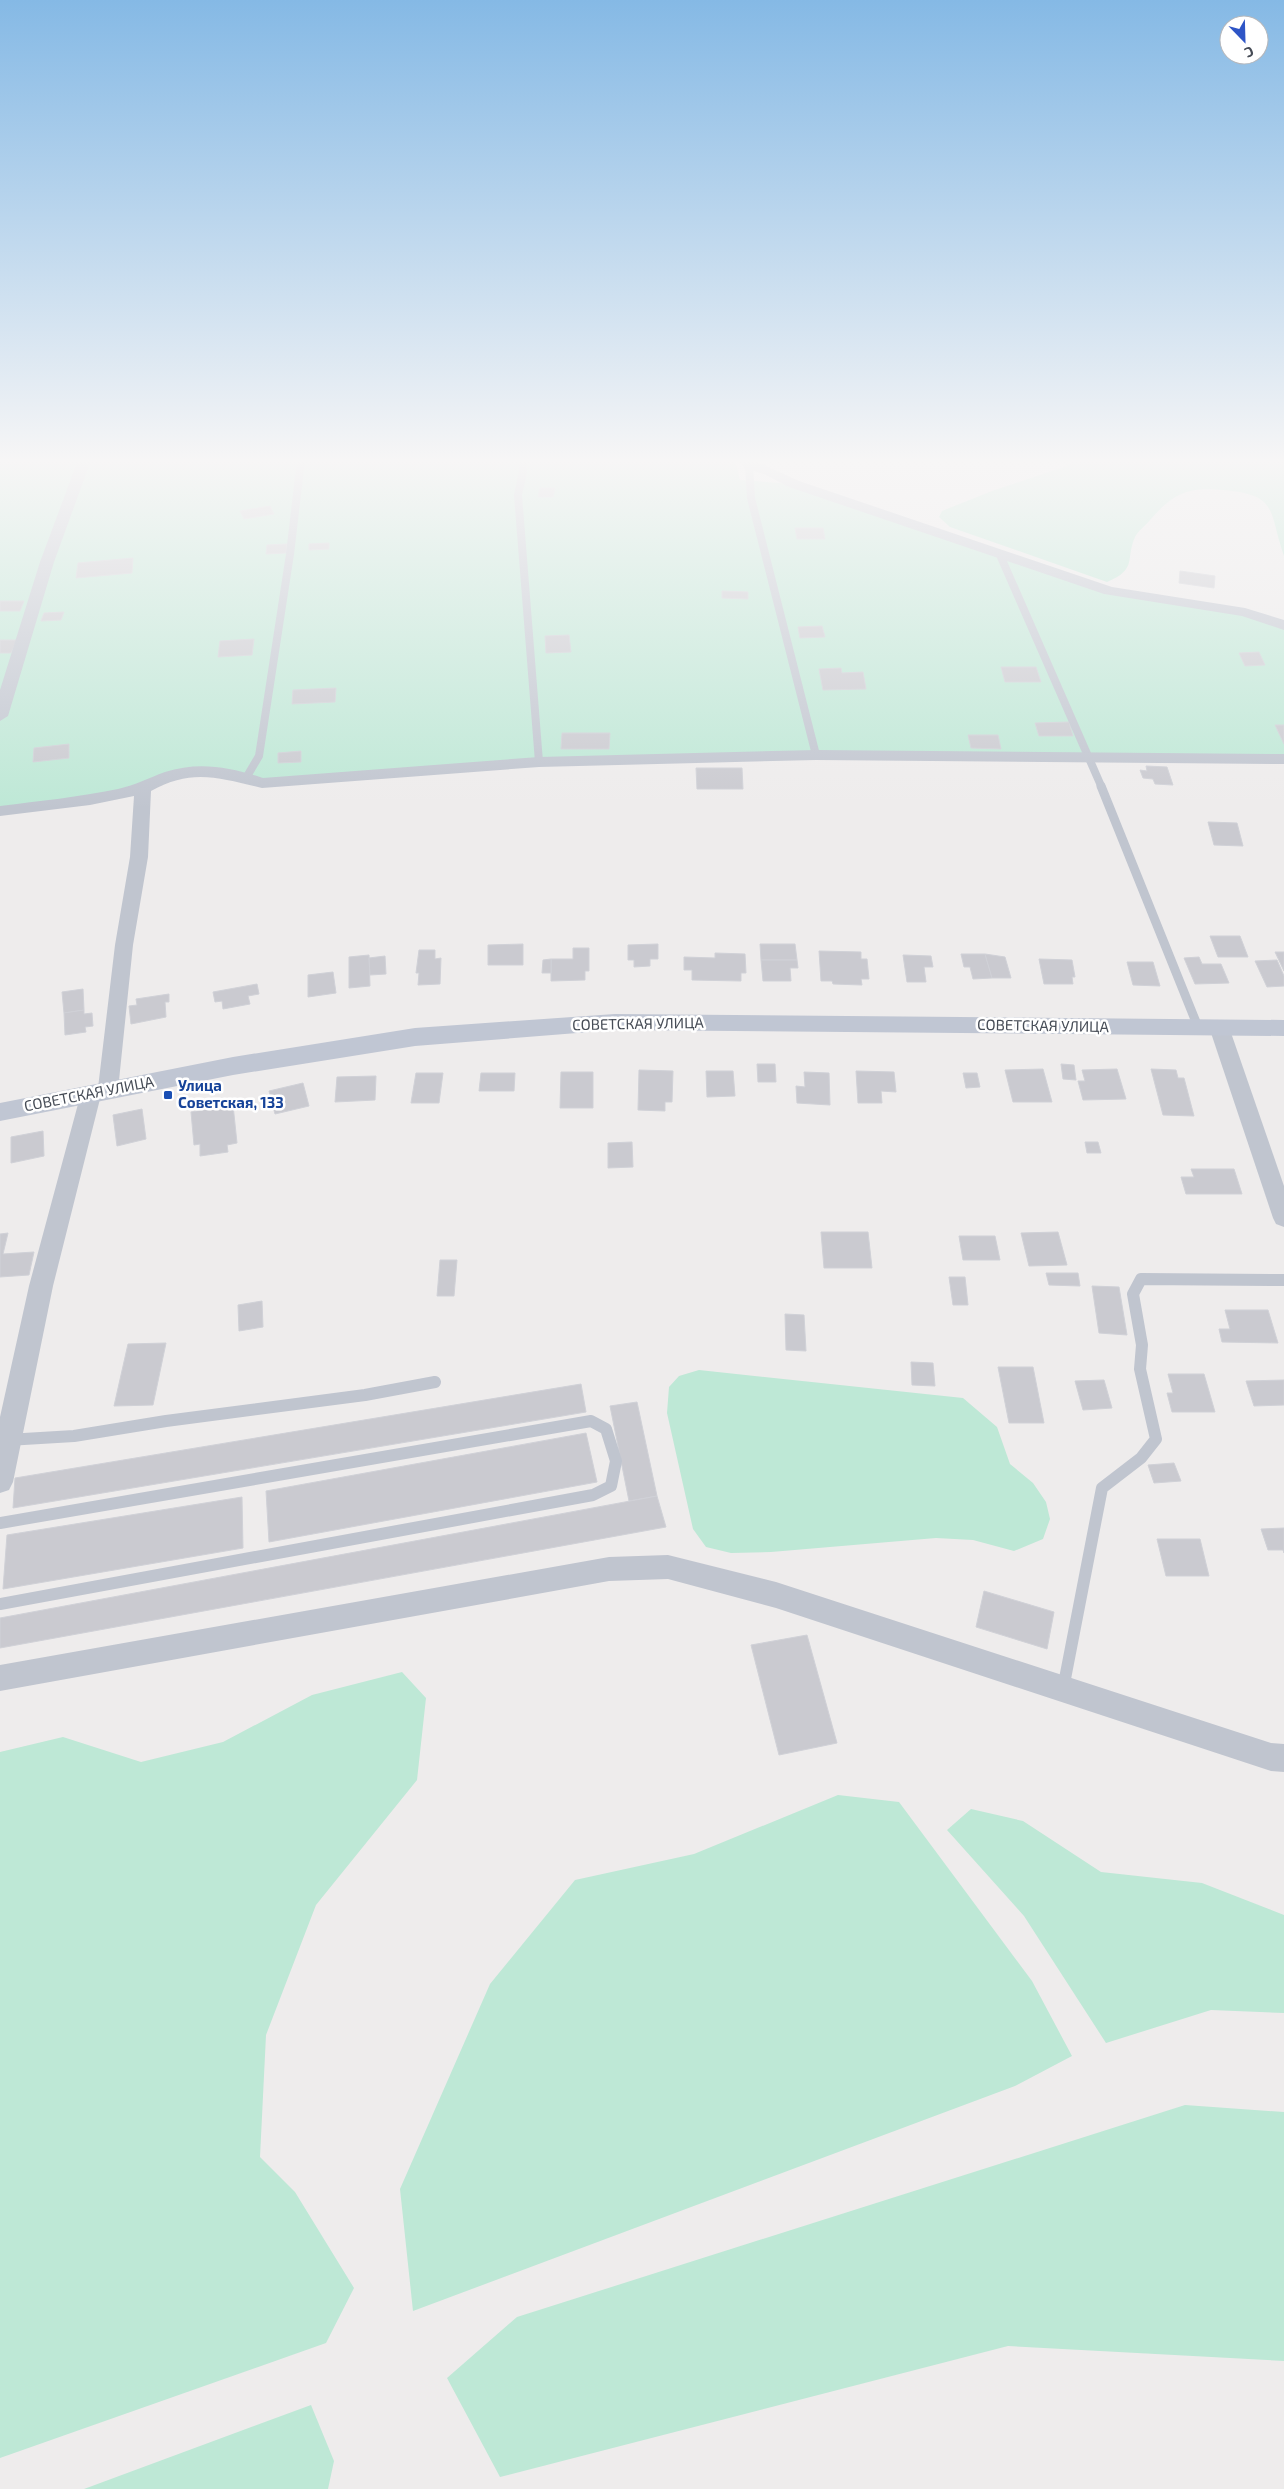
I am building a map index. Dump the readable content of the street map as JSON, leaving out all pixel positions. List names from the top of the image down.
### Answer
{
  "streets": {
    "street": ["СОВЕТСКАЯ УЛИЦА"]
  },
  "places": {
    "transit": ["Улица Советская, 133"]
  },
  "north": "bottom right"
}
